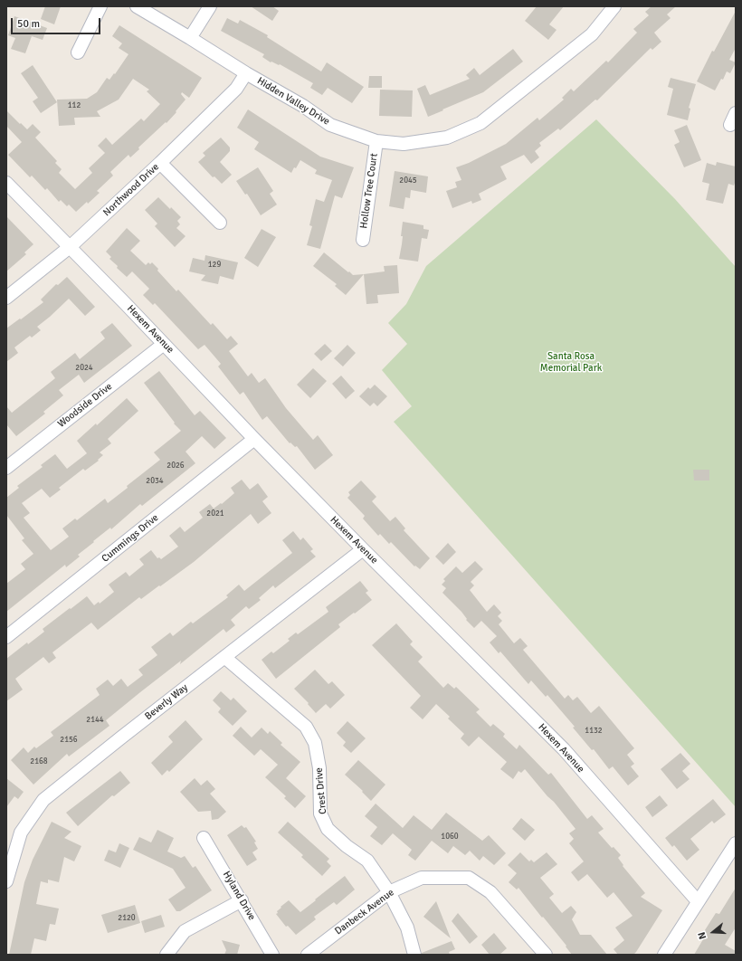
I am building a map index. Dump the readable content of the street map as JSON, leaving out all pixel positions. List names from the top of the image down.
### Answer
{
  "streets": {
    "street": [
      "Hidden Valley Drive",
      "Northwood Drive",
      "Hollow Tree Court",
      "Hexem Avenue",
      "Woodside Drive",
      "Cummings Drive",
      "Beverly Way",
      "Crest Drive",
      "Hyland Drive",
      "Danbeck Avenue"
    ]
  },
  "crossings": [
    ["Hidden Valley Drive", "Northwood Drive"],
    ["Hidden Valley Drive", "Hollow Tree Court"],
    ["Northwood Drive", "Hexem Avenue"],
    ["Hexem Avenue", "Woodside Drive"],
    ["Hexem Avenue", "Cummings Drive"],
    ["Hexem Avenue", "Beverly Way"],
    ["Beverly Way", "Crest Drive"],
    ["Crest Drive", "Danbeck Avenue"]
  ],
  "parks": ["Santa Rosa Memorial Park"],
  "house_numbers": [
    "112",
    "2045",
    "129",
    "2024",
    "2026",
    "2034",
    "2021",
    "2144",
    "1132",
    "2156",
    "2168",
    "1060",
    "2120"
  ],
  "scale_bar": "50 m",
  "north": "left"
}
